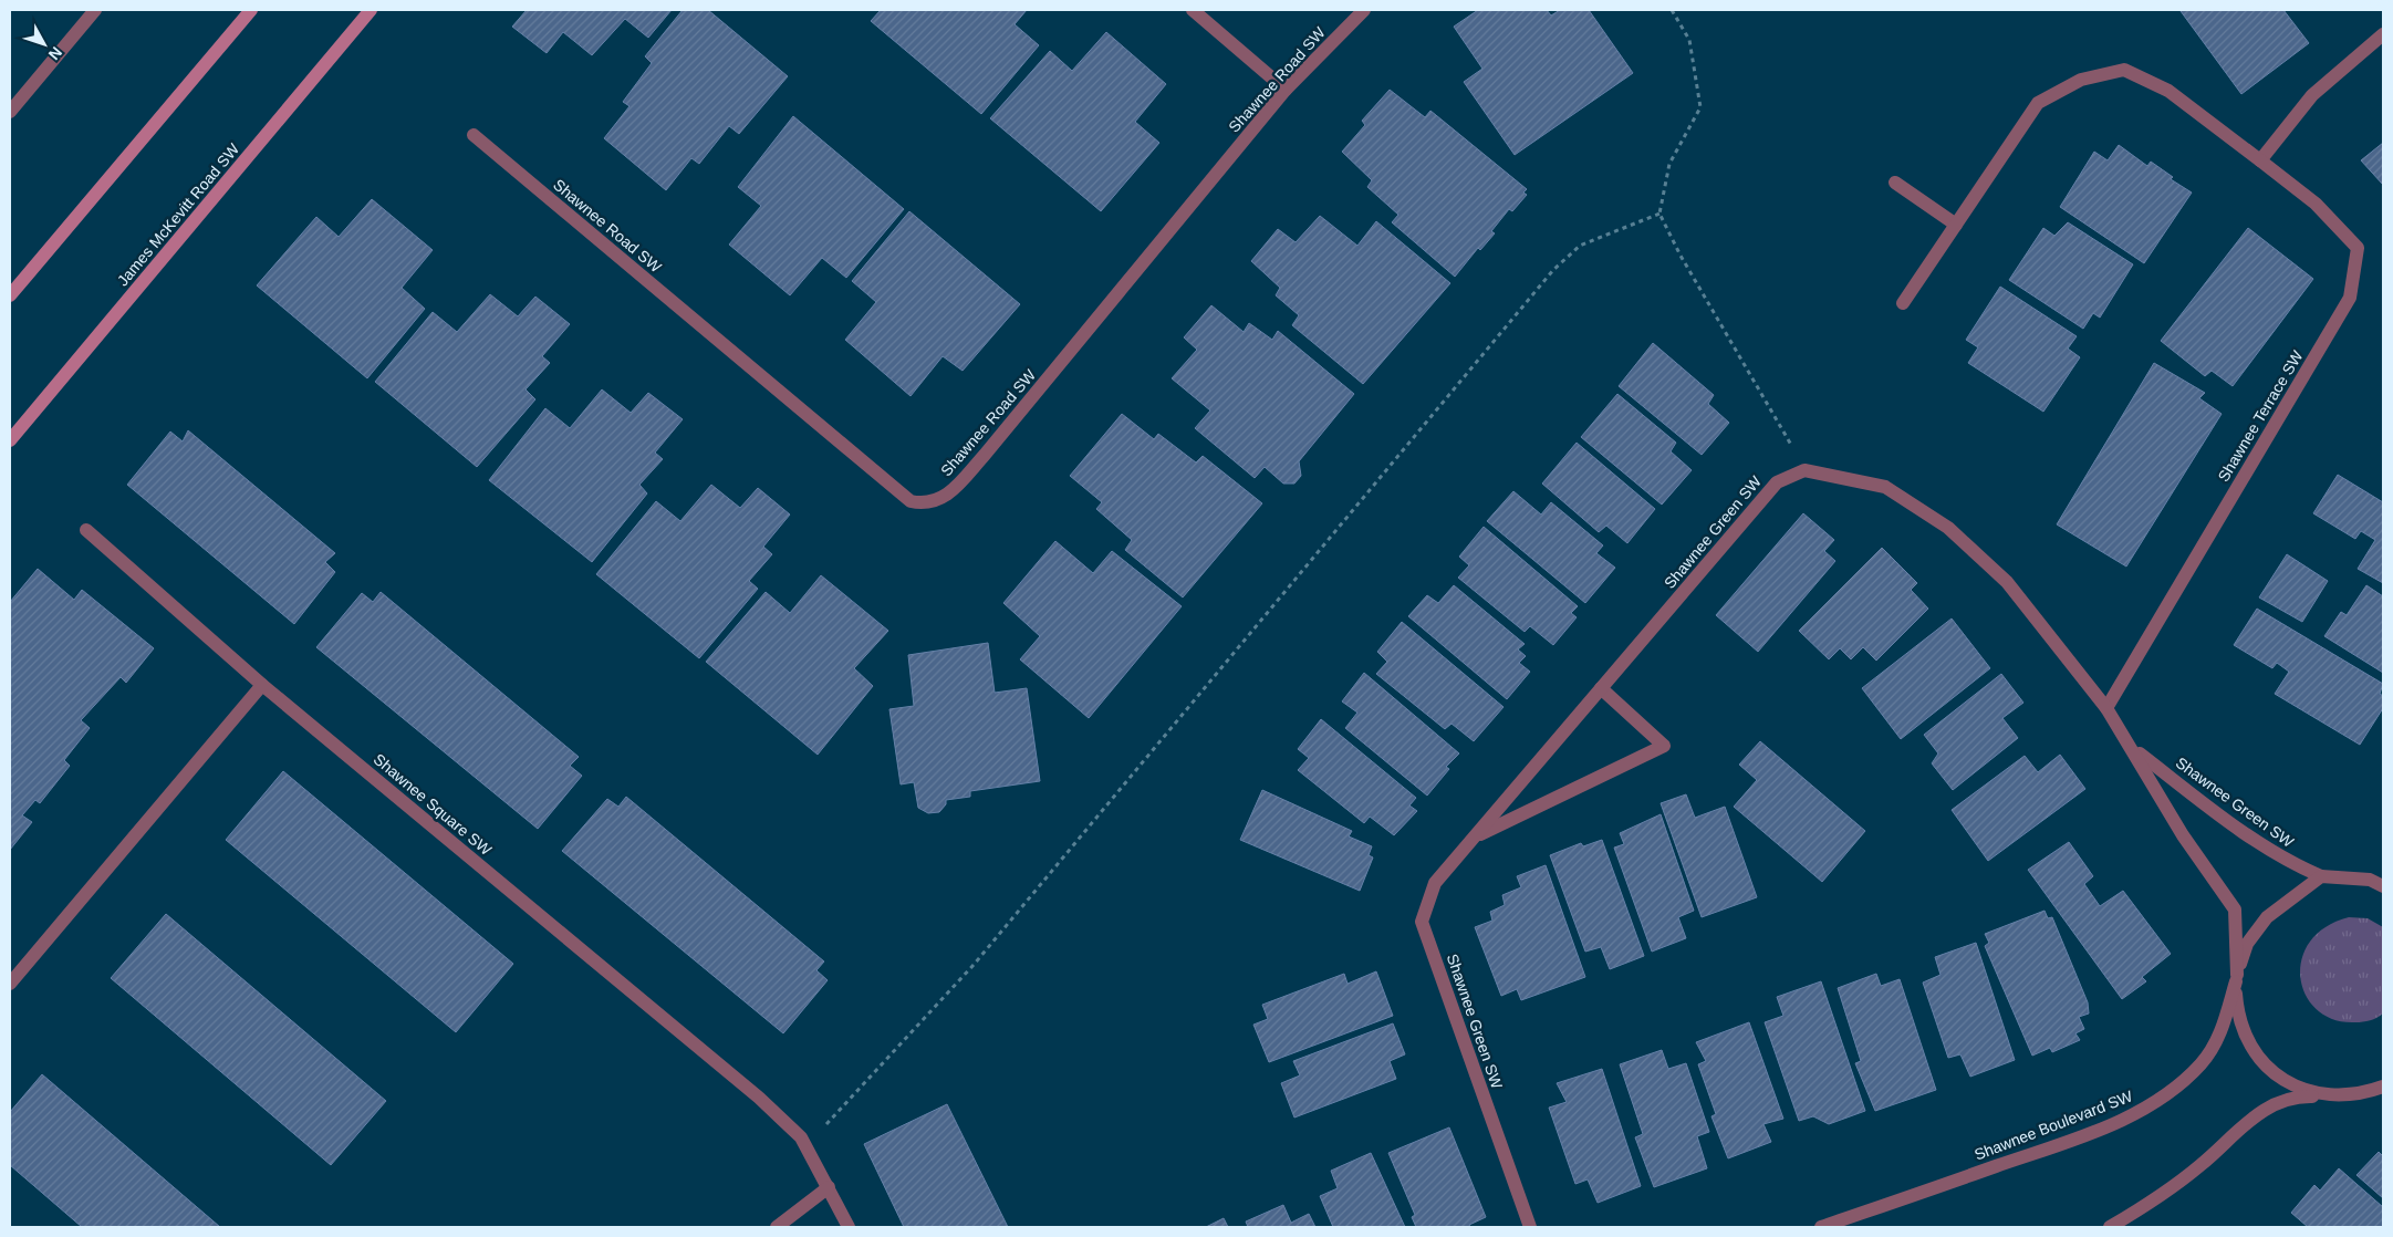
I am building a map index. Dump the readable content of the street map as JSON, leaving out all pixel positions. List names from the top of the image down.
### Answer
{
  "streets": {
    "main road": ["James McKevitt Road SW"],
    "street": [
      "Shawnee Road SW",
      "Shawnee Terrace SW",
      "Shawnee Green SW",
      "Shawnee Square SW",
      "Shawnee Boulevard SW"
    ]
  },
  "crossings": [
    ["Shawnee Terrace SW", "Shawnee Green SW"],
    ["Shawnee Green SW", "Shawnee Boulevard SW"]
  ],
  "north": "bottom right"
}
